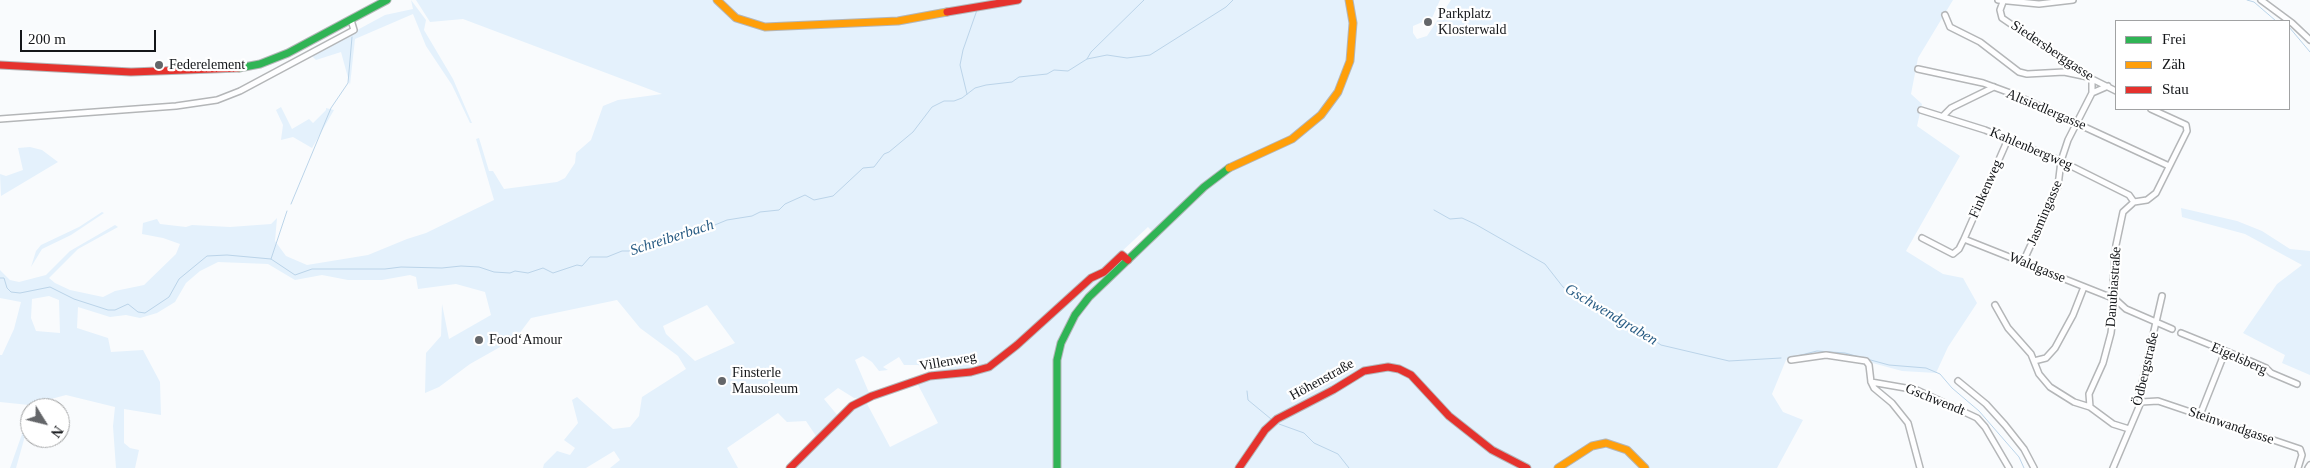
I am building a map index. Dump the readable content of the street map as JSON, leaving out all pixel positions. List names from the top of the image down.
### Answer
{
  "streets": {
    "street": [
      "Siedersberggasse",
      "Altsiedlergasse",
      "Kahlenbergweg",
      "Finkenweg",
      "Jasmingasse",
      "Waldgasse",
      "Danubiastraße",
      "Eigelsberg",
      "Villenweg",
      "Ödbergstraße",
      "Höhenstraße",
      "Gschwendt",
      "Steinwandgasse"
    ]
  },
  "crossings": [
    ["Siedersberggasse", "Jasmingasse"],
    ["Altsiedlergasse", "Jasmingasse"],
    ["Kahlenbergweg", "Finkenweg"],
    ["Kahlenbergweg", "Jasmingasse"],
    ["Kahlenbergweg", "Danubiastraße"],
    ["Finkenweg", "Waldgasse"],
    ["Jasmingasse", "Waldgasse"],
    ["Waldgasse", "Danubiastraße"],
    ["Waldgasse", "Ödbergstraße"],
    ["Ödbergstraße", "Steinwandgasse"]
  ],
  "water": ["Schreiberbach", "Gschwendgraben"],
  "places": [
    "Parkplatz Klosterwald",
    "Federelement",
    "Food‘Amour",
    "Finsterle Mausoleum"
  ],
  "legend": ["Frei", "Zäh", "Stau"],
  "scale_bar": "200 m",
  "north": "bottom right"
}
